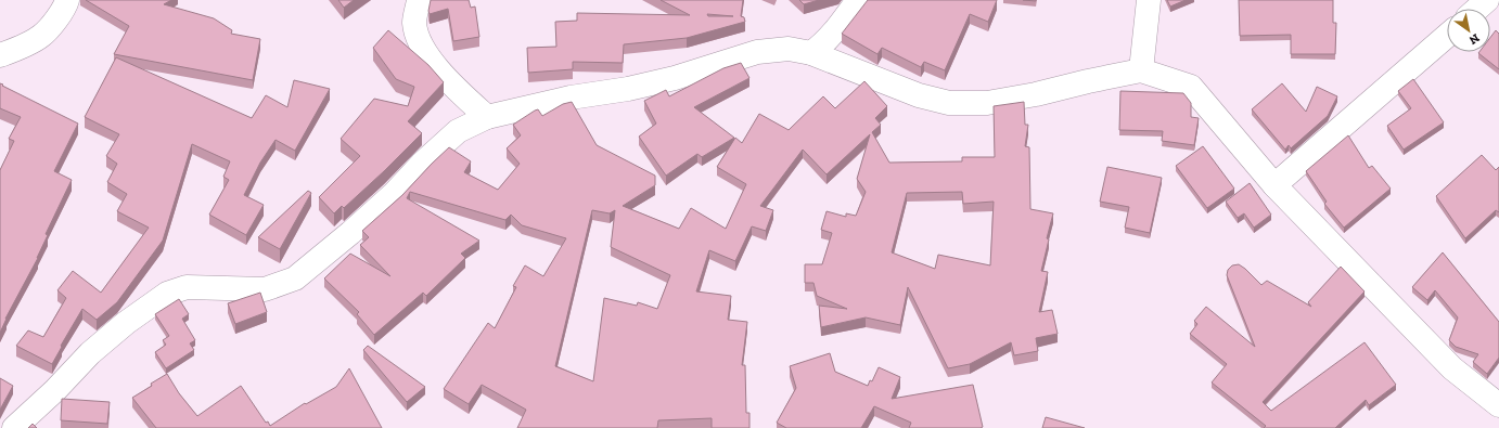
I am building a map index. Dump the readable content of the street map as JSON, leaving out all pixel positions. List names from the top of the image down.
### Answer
{
  "north": "bottom right"
}
